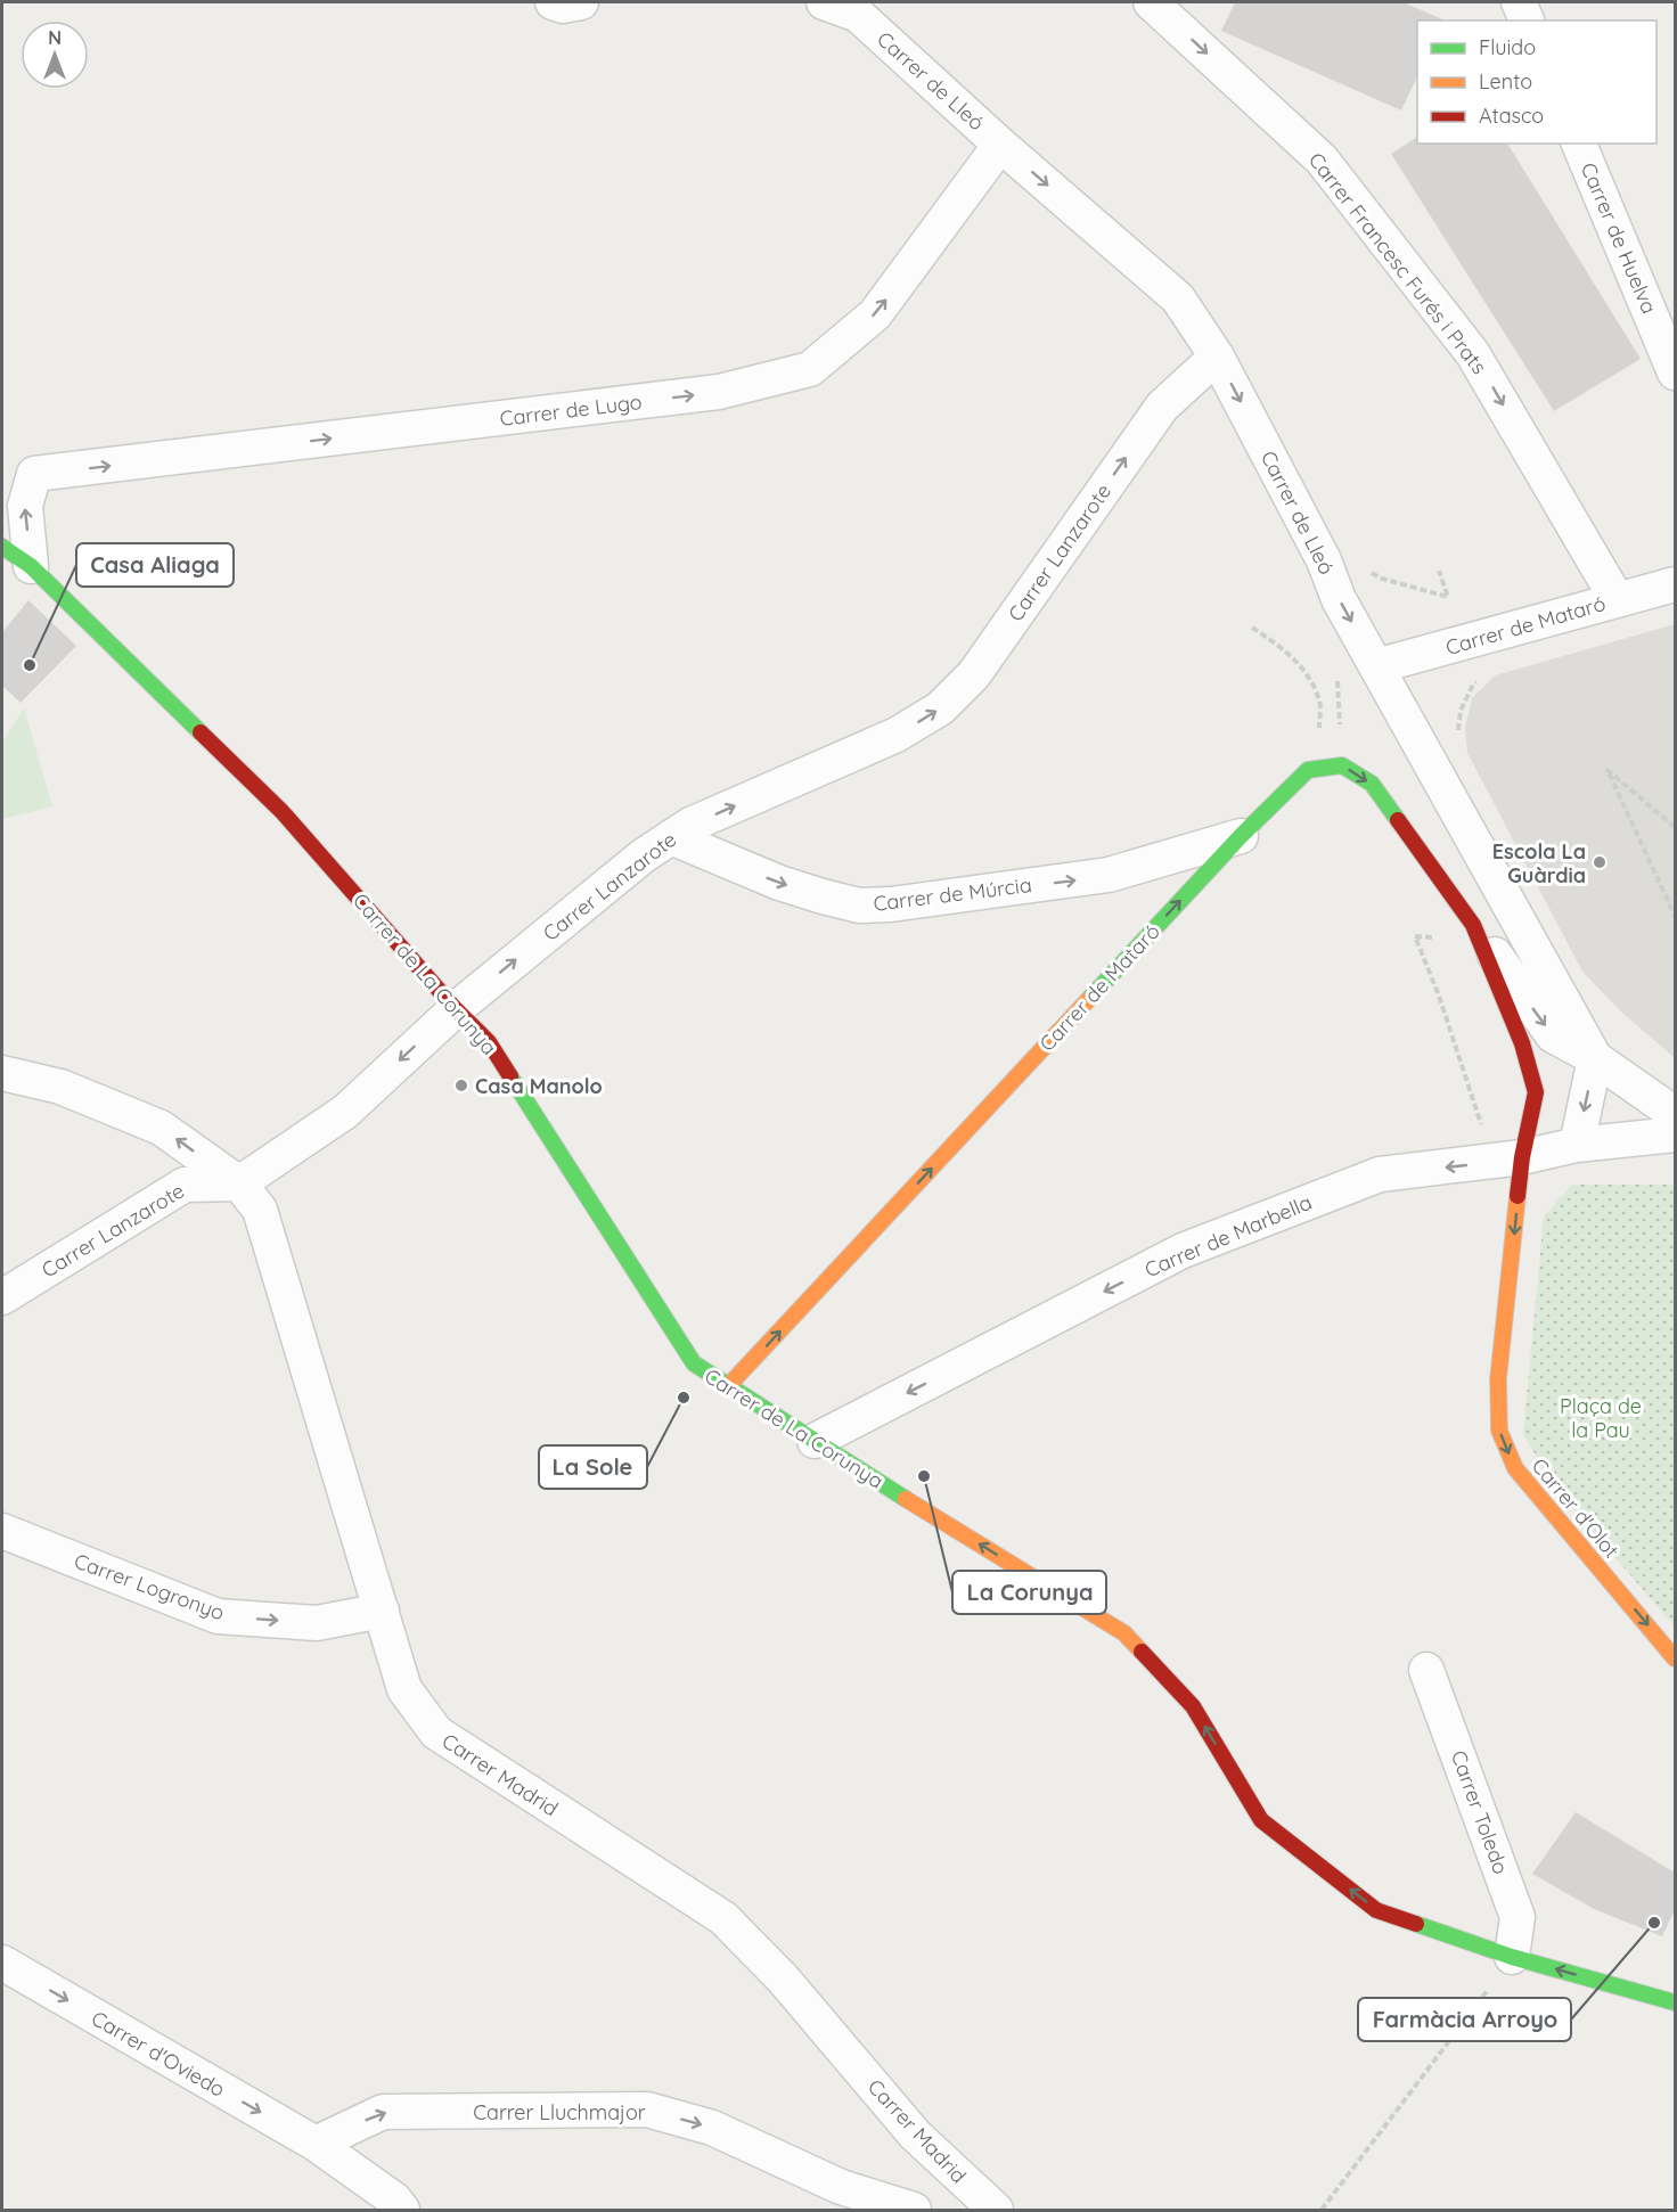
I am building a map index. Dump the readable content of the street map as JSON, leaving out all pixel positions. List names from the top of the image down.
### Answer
{
  "streets": {
    "street": [
      "Carrer de Lleó",
      "Carrer de Huelva",
      "Carrer Francesc Furés i Prats",
      "Carrer de Lugo",
      "Carrer Lanzarote",
      "Carrer de Mataró",
      "Carrer de Múrcia",
      "Carrer de La Corunya",
      "Carrer de Marbella",
      "Carrer d'Olot",
      "Carrer Logronyo",
      "Carrer Madrid",
      "Carrer Toledo",
      "Carrer d'Oviedo",
      "Carrer Lluchmajor"
    ]
  },
  "crossings": [
    ["Carrer de Lleó", "Carrer de Lugo"],
    ["Carrer de Lleó", "Carrer Lanzarote"],
    ["Carrer de Lleó", "Carrer de Mataró"],
    ["Carrer Francesc Furés i Prats", "Carrer de Mataró"],
    ["Carrer de Lugo", "Carrer de La Corunya"],
    ["Carrer Lanzarote", "Carrer de Múrcia"],
    ["Carrer Lanzarote", "Carrer de La Corunya"],
    ["Carrer Lanzarote", "Carrer Madrid"],
    ["Carrer de Mataró", "Carrer de Múrcia"],
    ["Carrer de Mataró", "Carrer de La Corunya"],
    ["Carrer de La Corunya", "Carrer de Marbella"],
    ["Carrer de La Corunya", "Carrer Toledo"],
    ["Carrer de Marbella", "Carrer d'Olot"],
    ["Carrer Logronyo", "Carrer Madrid"],
    ["Carrer d'Oviedo", "Carrer Lluchmajor"]
  ],
  "one_way": [
    "Carrer de Lleó",
    "Carrer Francesc Furés i Prats",
    "Carrer de Lugo",
    "Carrer de Mataró",
    "Carrer de Múrcia",
    "Carrer de La Corunya",
    "Carrer de Marbella",
    "Carrer d'Olot",
    "Carrer Logronyo",
    "Carrer d'Oviedo",
    "Carrer Lluchmajor"
  ],
  "parks": ["Plaça de la Pau"],
  "places": [
    "Casa Aliaga",
    "Escola La Guàrdia",
    "Casa Manolo",
    "La Sole",
    "La Corunya",
    "Farmàcia Arroyo"
  ],
  "legend": ["Fluido", "Lento", "Atasco"],
  "north": "top"
}
